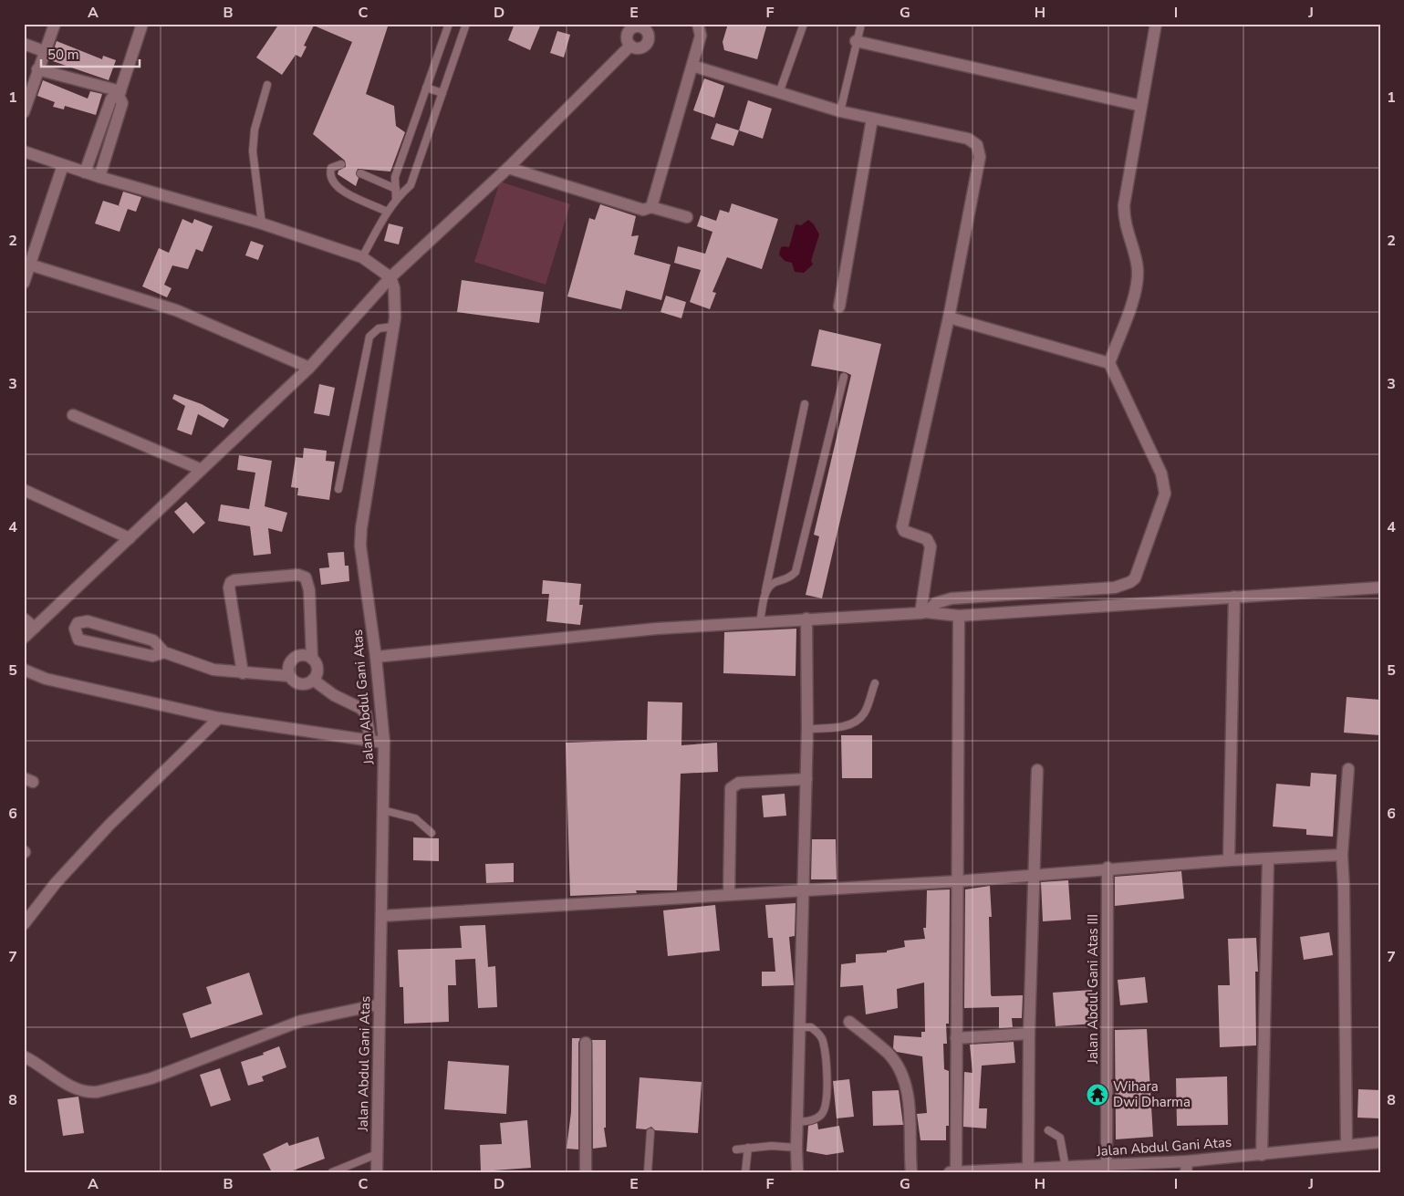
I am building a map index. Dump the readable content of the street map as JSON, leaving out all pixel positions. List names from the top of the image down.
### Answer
{
  "streets": {
    "street": ["Jalan Abdul Gani Atas", "Jalan Abdul Gani Atas III"]
  },
  "crossings": [
    ["Jalan Abdul Gani Atas", "Jalan Abdul Gani Atas III"]
  ],
  "places": {
    "temple": ["Wihara Dwi Dharma"]
  },
  "scale_bar": "50 m",
  "grid": {
    "columns": [
      "A",
      "B",
      "C",
      "D",
      "E",
      "F",
      "G",
      "H",
      "I",
      "J"
    ],
    "rows": [
      "1",
      "2",
      "3",
      "4",
      "5",
      "6",
      "7",
      "8"
    ]
  }
}
